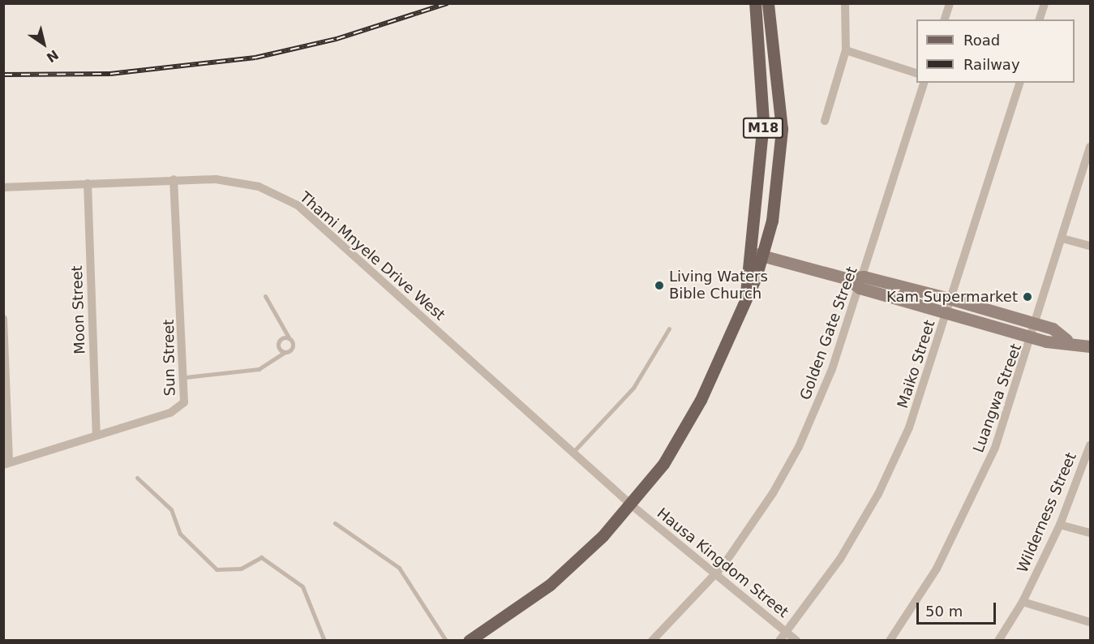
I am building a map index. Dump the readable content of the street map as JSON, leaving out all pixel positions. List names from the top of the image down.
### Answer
{
  "streets": {
    "main road": ["M18"],
    "street": [
      "Thami Mnyele Drive West",
      "Moon Street",
      "Golden Gate Street",
      "Sun Street",
      "Maiko Street",
      "Luangwa Street",
      "Wilderness Street",
      "Hausa Kingdom Street"
    ]
  },
  "crossings": [
    ["Thami Mnyele Drive West", "Moon Street"],
    ["Thami Mnyele Drive West", "Sun Street"],
    ["Thami Mnyele Drive West", "Hausa Kingdom Street"],
    ["Moon Street", "Sun Street"],
    ["Golden Gate Street", "Hausa Kingdom Street"],
    ["Maiko Street", "Hausa Kingdom Street"]
  ],
  "places": ["Living Waters Bible Church", "Kam Supermarket"],
  "legend": ["Road", "Railway"],
  "scale_bar": "50 m",
  "north": "bottom right"
}
